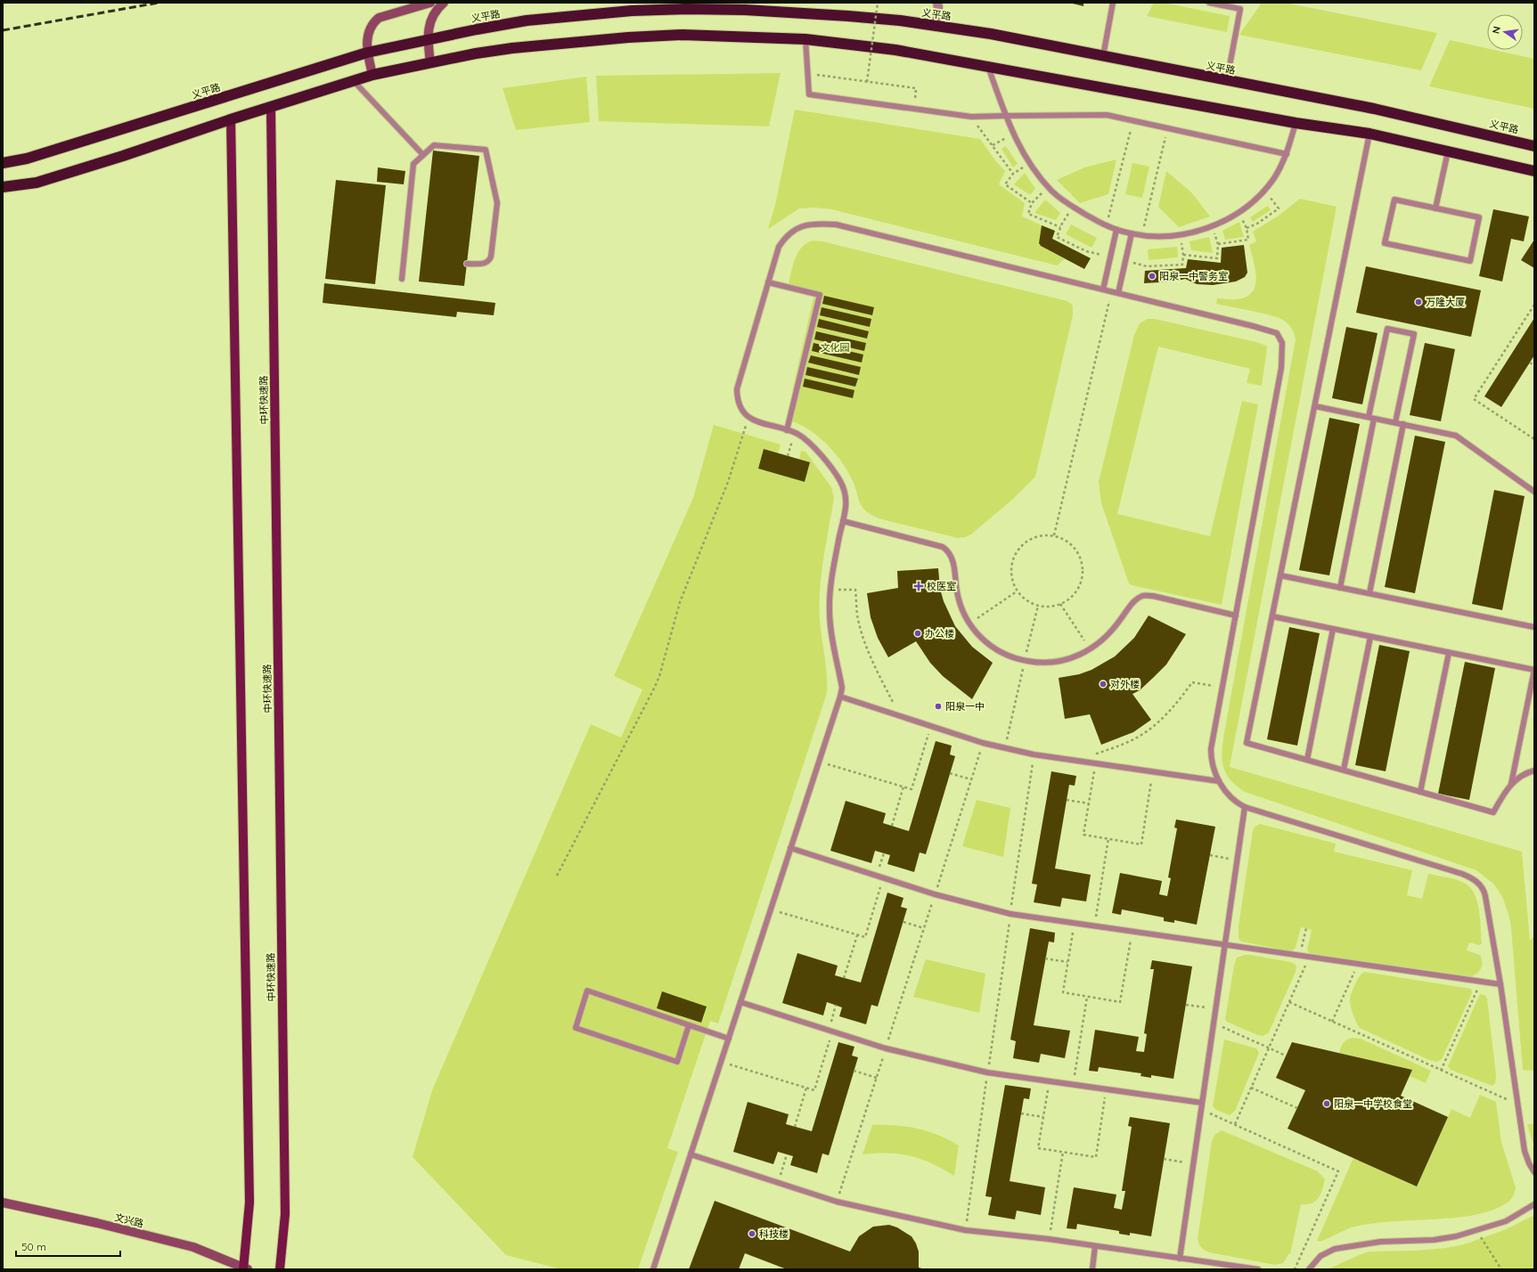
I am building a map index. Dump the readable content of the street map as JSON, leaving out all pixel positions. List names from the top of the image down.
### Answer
{
  "streets": {
    "highway": ["义平路"],
    "main road": ["中环快速路", "文兴路"]
  },
  "parks": ["文化园"],
  "places": {
    "other": [
      "阳泉一中警务室",
      "万隆大厦",
      "办公楼",
      "对外楼",
      "阳泉一中",
      "阳泉一中学校食堂",
      "科技楼"
    ],
    "health": ["校医室"]
  },
  "scale_bar": "50 m",
  "north": "left"
}
